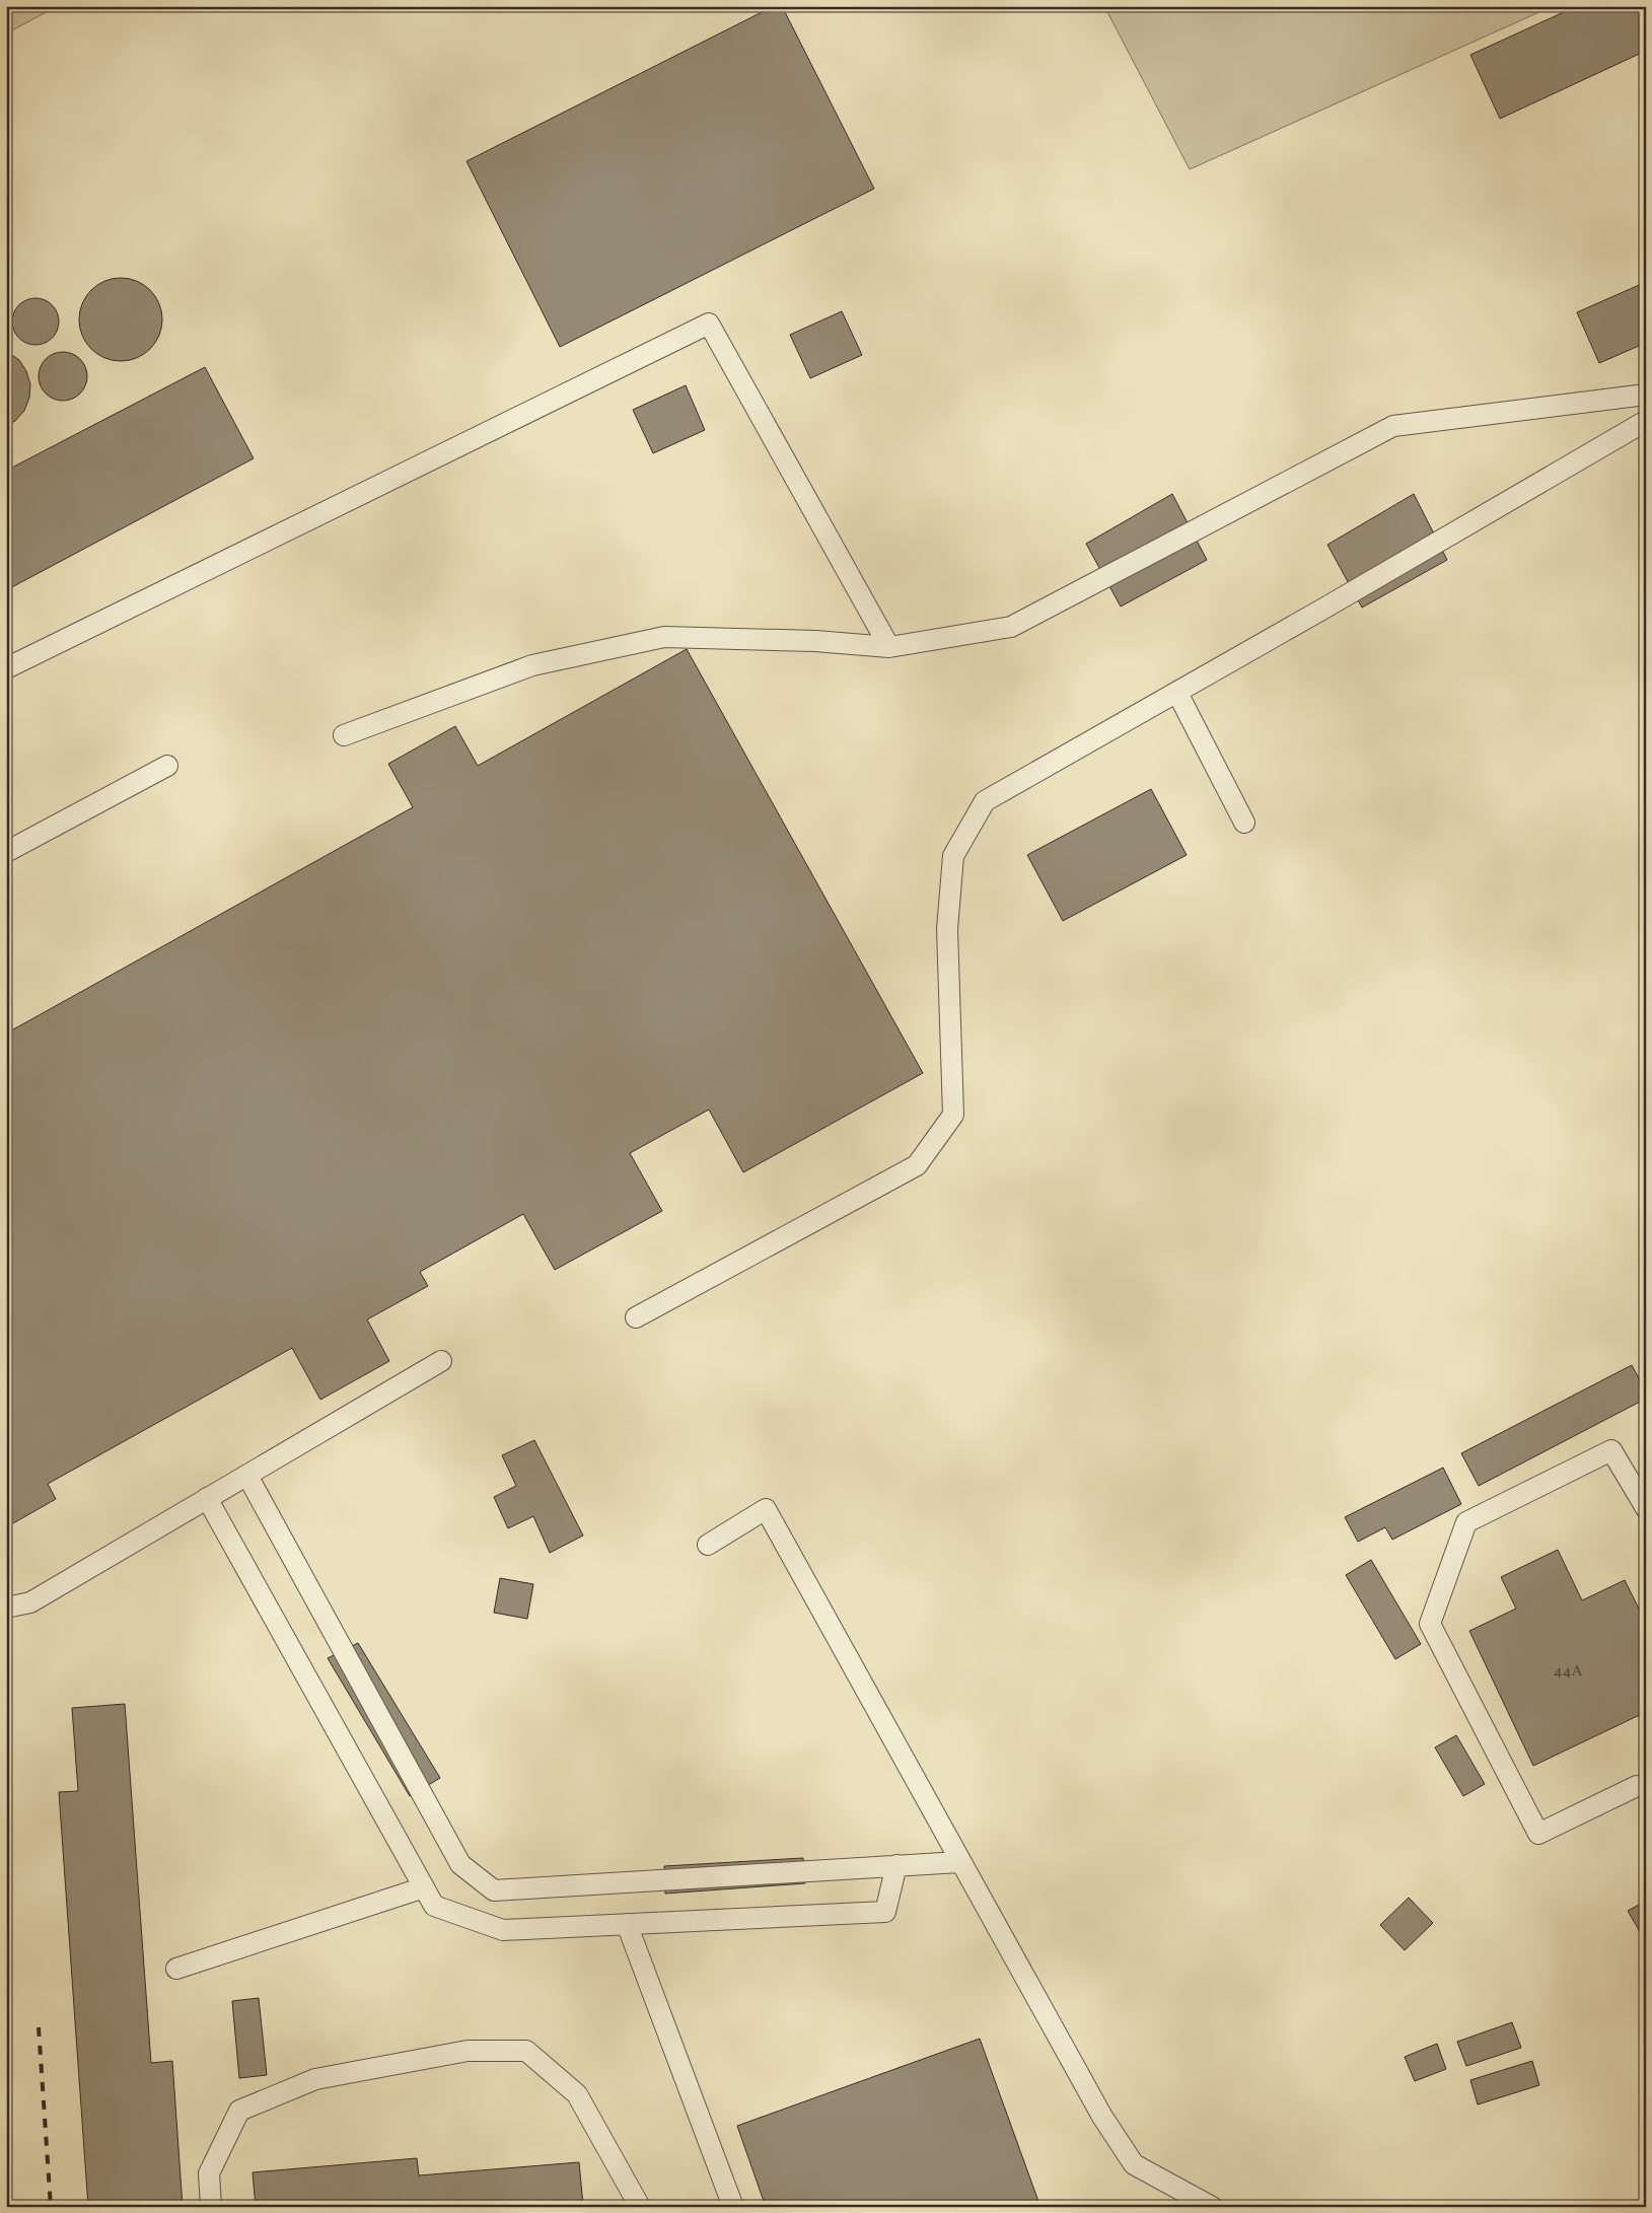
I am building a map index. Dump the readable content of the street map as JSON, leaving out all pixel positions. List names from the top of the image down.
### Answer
{
  "house_numbers": ["44А"]
}
